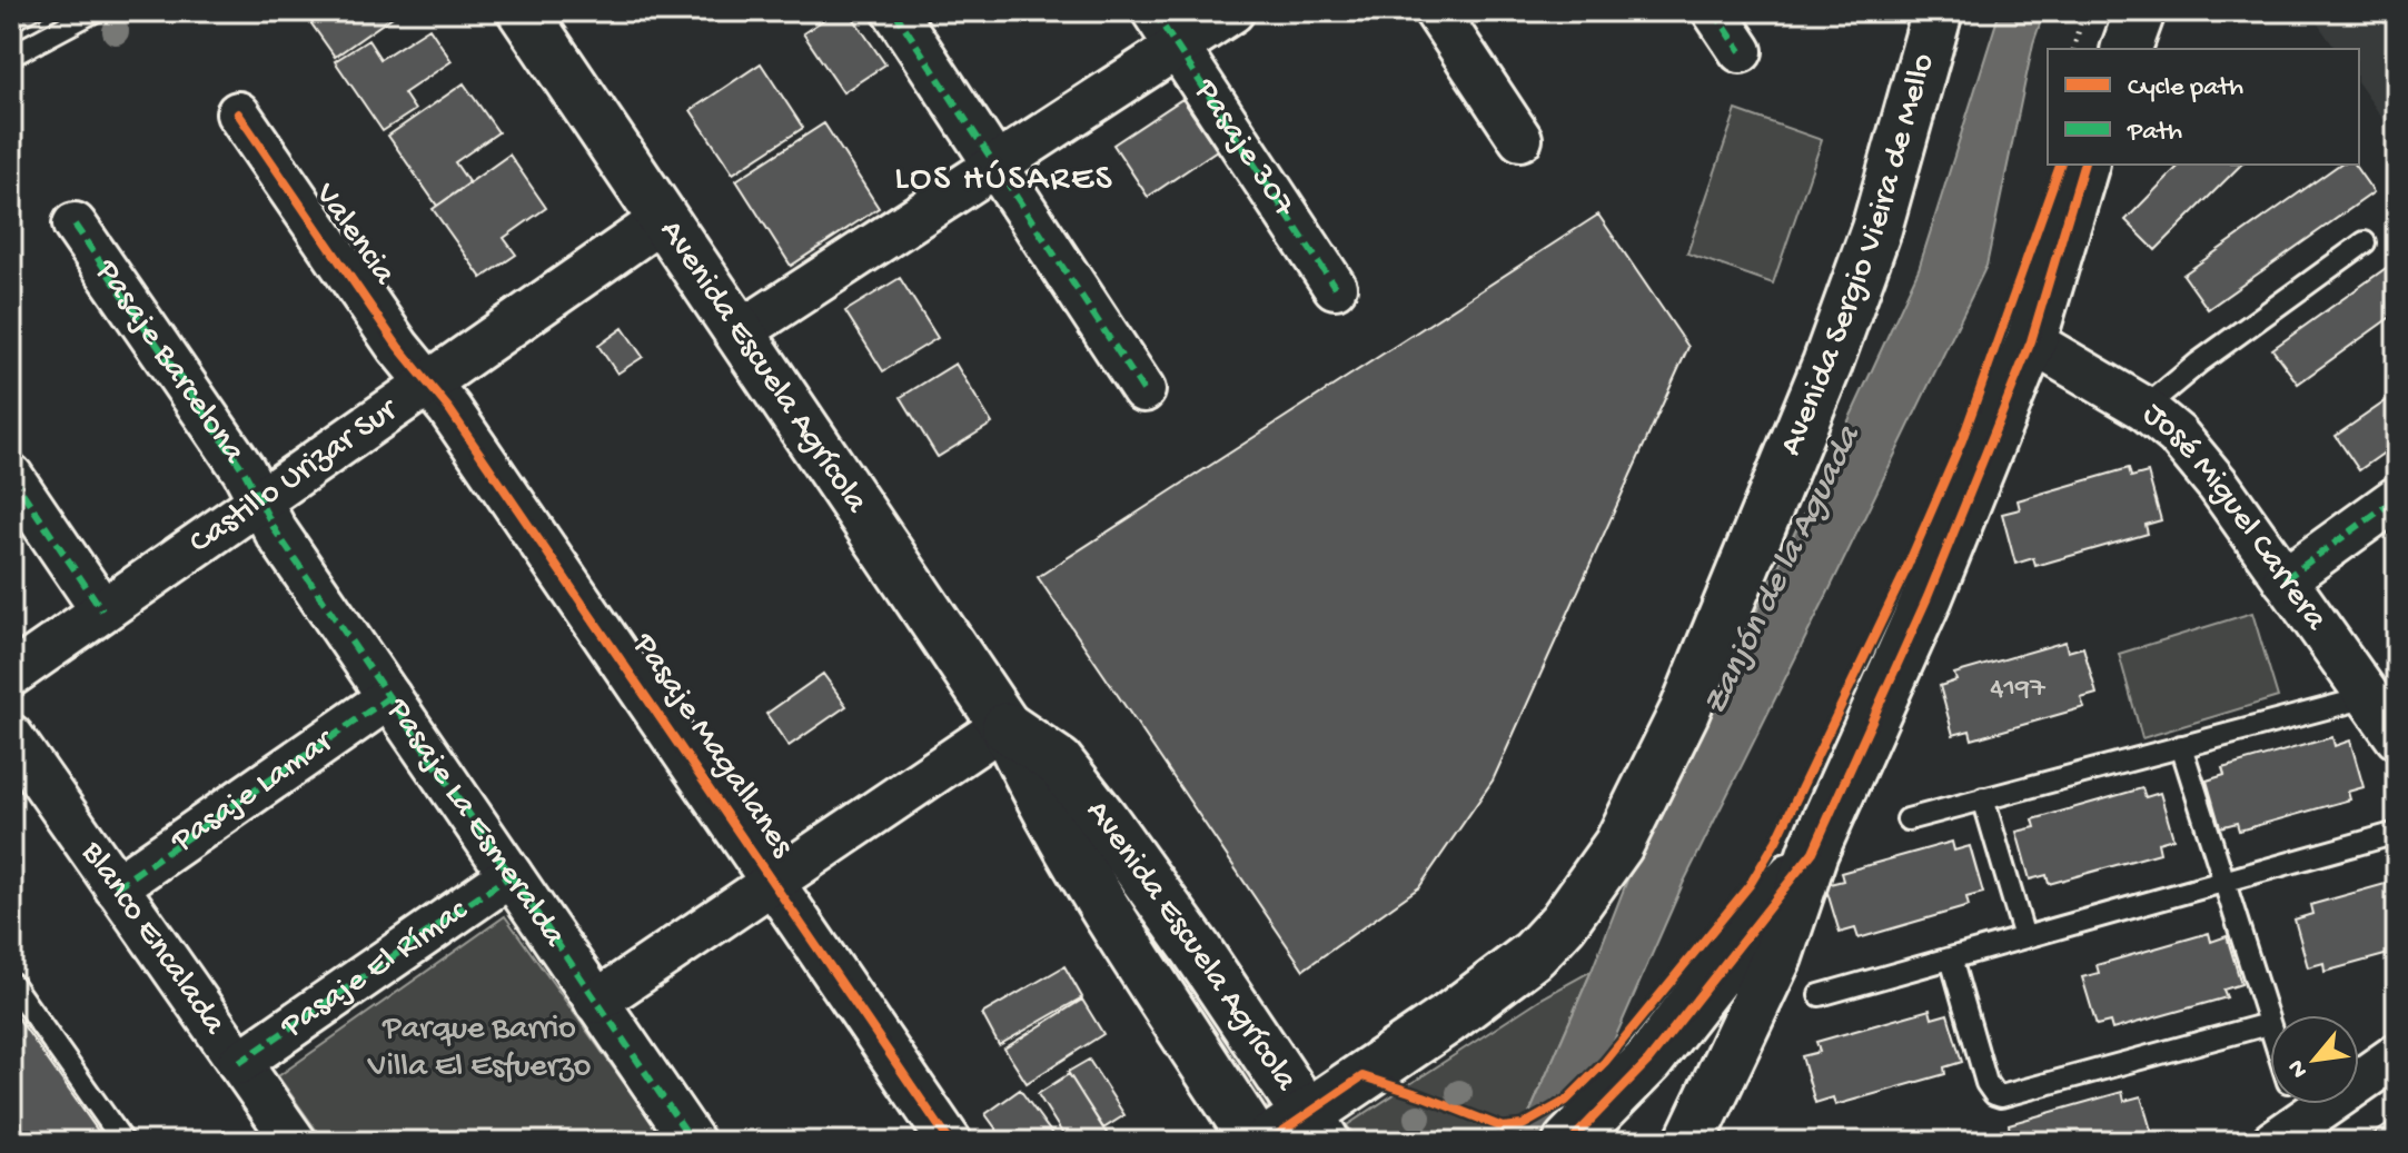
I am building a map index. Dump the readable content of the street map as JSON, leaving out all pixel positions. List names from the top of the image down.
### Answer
{
  "streets": {
    "main road": ["Avenida Sergio Vieira de Mello", "Avenida Escuela Agrícola"],
    "street": [
      "Pasaje 307",
      "Valencia",
      "Pasaje Barcelona",
      "Castillo Urizar Sur",
      "José Miguel Carrera",
      "Pasaje Magallanes",
      "Pasaje Lamar",
      "Pasaje La Esmeralda",
      "Blanco Encalada",
      "Pasaje El Rímac"
    ]
  },
  "crossings": [
    ["Valencia", "Castillo Urizar Sur"],
    ["Valencia", "Pasaje Magallanes"],
    ["Avenida Sergio Vieira de Mello", "Avenida Escuela Agrícola"],
    ["Pasaje Barcelona", "Castillo Urizar Sur"],
    ["Pasaje Barcelona", "Pasaje La Esmeralda"],
    ["Avenida Escuela Agrícola", "Castillo Urizar Sur"],
    ["Castillo Urizar Sur", "Pasaje Magallanes"],
    ["Castillo Urizar Sur", "Pasaje La Esmeralda"],
    ["Pasaje Lamar", "Pasaje La Esmeralda"],
    ["Pasaje Lamar", "Blanco Encalada"],
    ["Pasaje La Esmeralda", "Pasaje El Rímac"],
    ["Blanco Encalada", "Pasaje El Rímac"]
  ],
  "districts": ["LOS HÚSARES"],
  "water": ["Zanjón de la Aguada"],
  "parks": ["Parque Barrio Villa El Esfuerzo"],
  "house_numbers": ["4197"],
  "legend": ["Cycle path", "Path"],
  "north": "bottom left"
}
